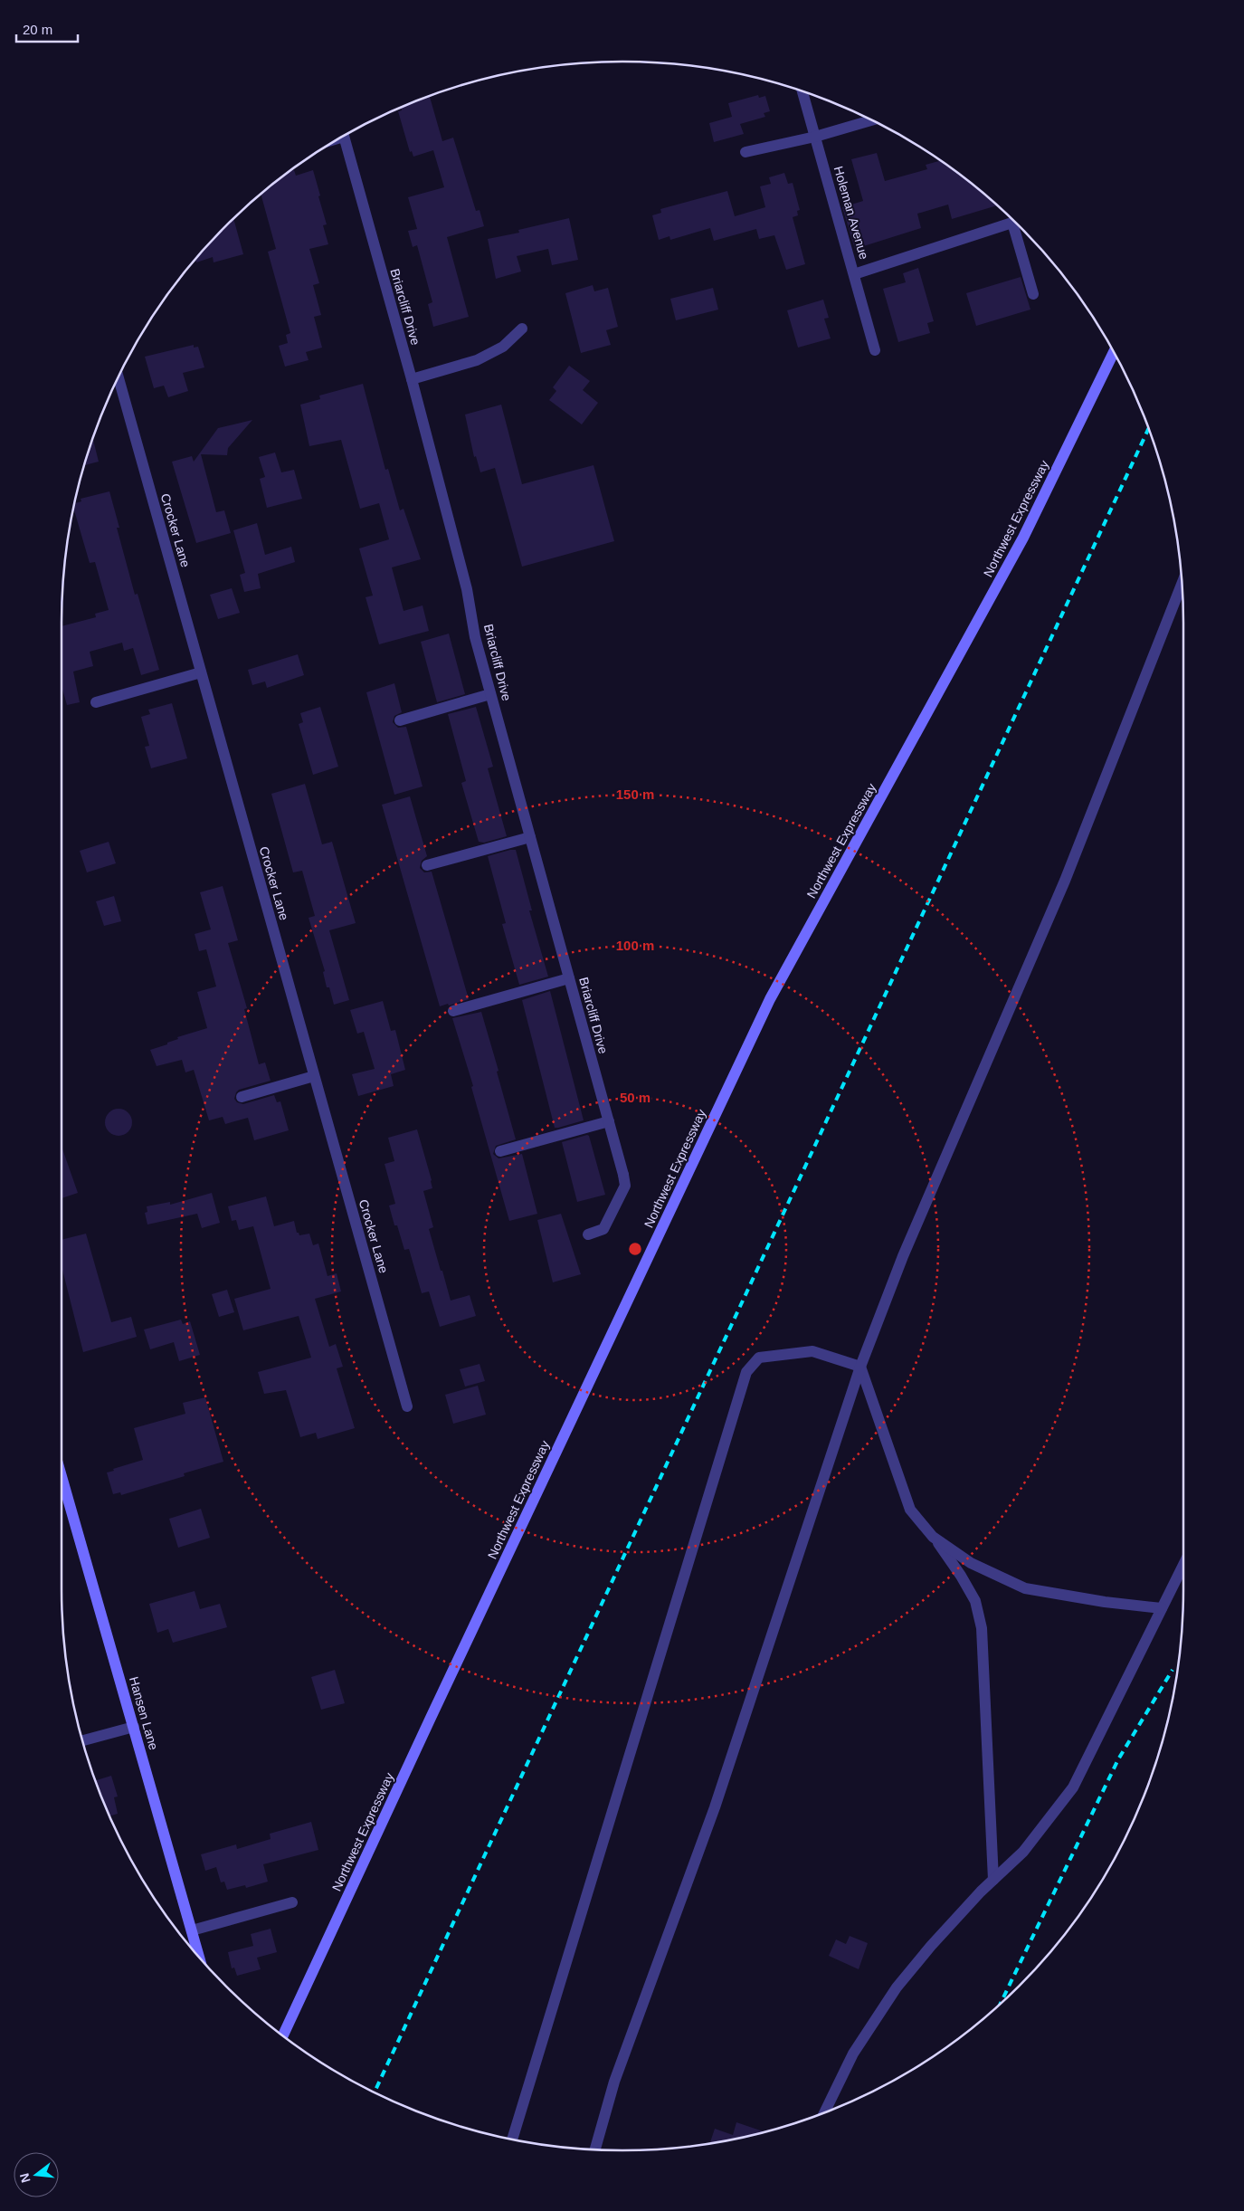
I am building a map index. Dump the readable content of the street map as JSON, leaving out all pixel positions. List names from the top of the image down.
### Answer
{
  "streets": {
    "main road": ["Northwest Expressway", "Hansen Lane"],
    "street": ["Holeman Avenue", "Briarcliff Drive", "Crocker Lane"]
  },
  "scale_bar": "20 m",
  "north": "left",
  "rings": ["150 m", "100 m", "50 m"]
}
